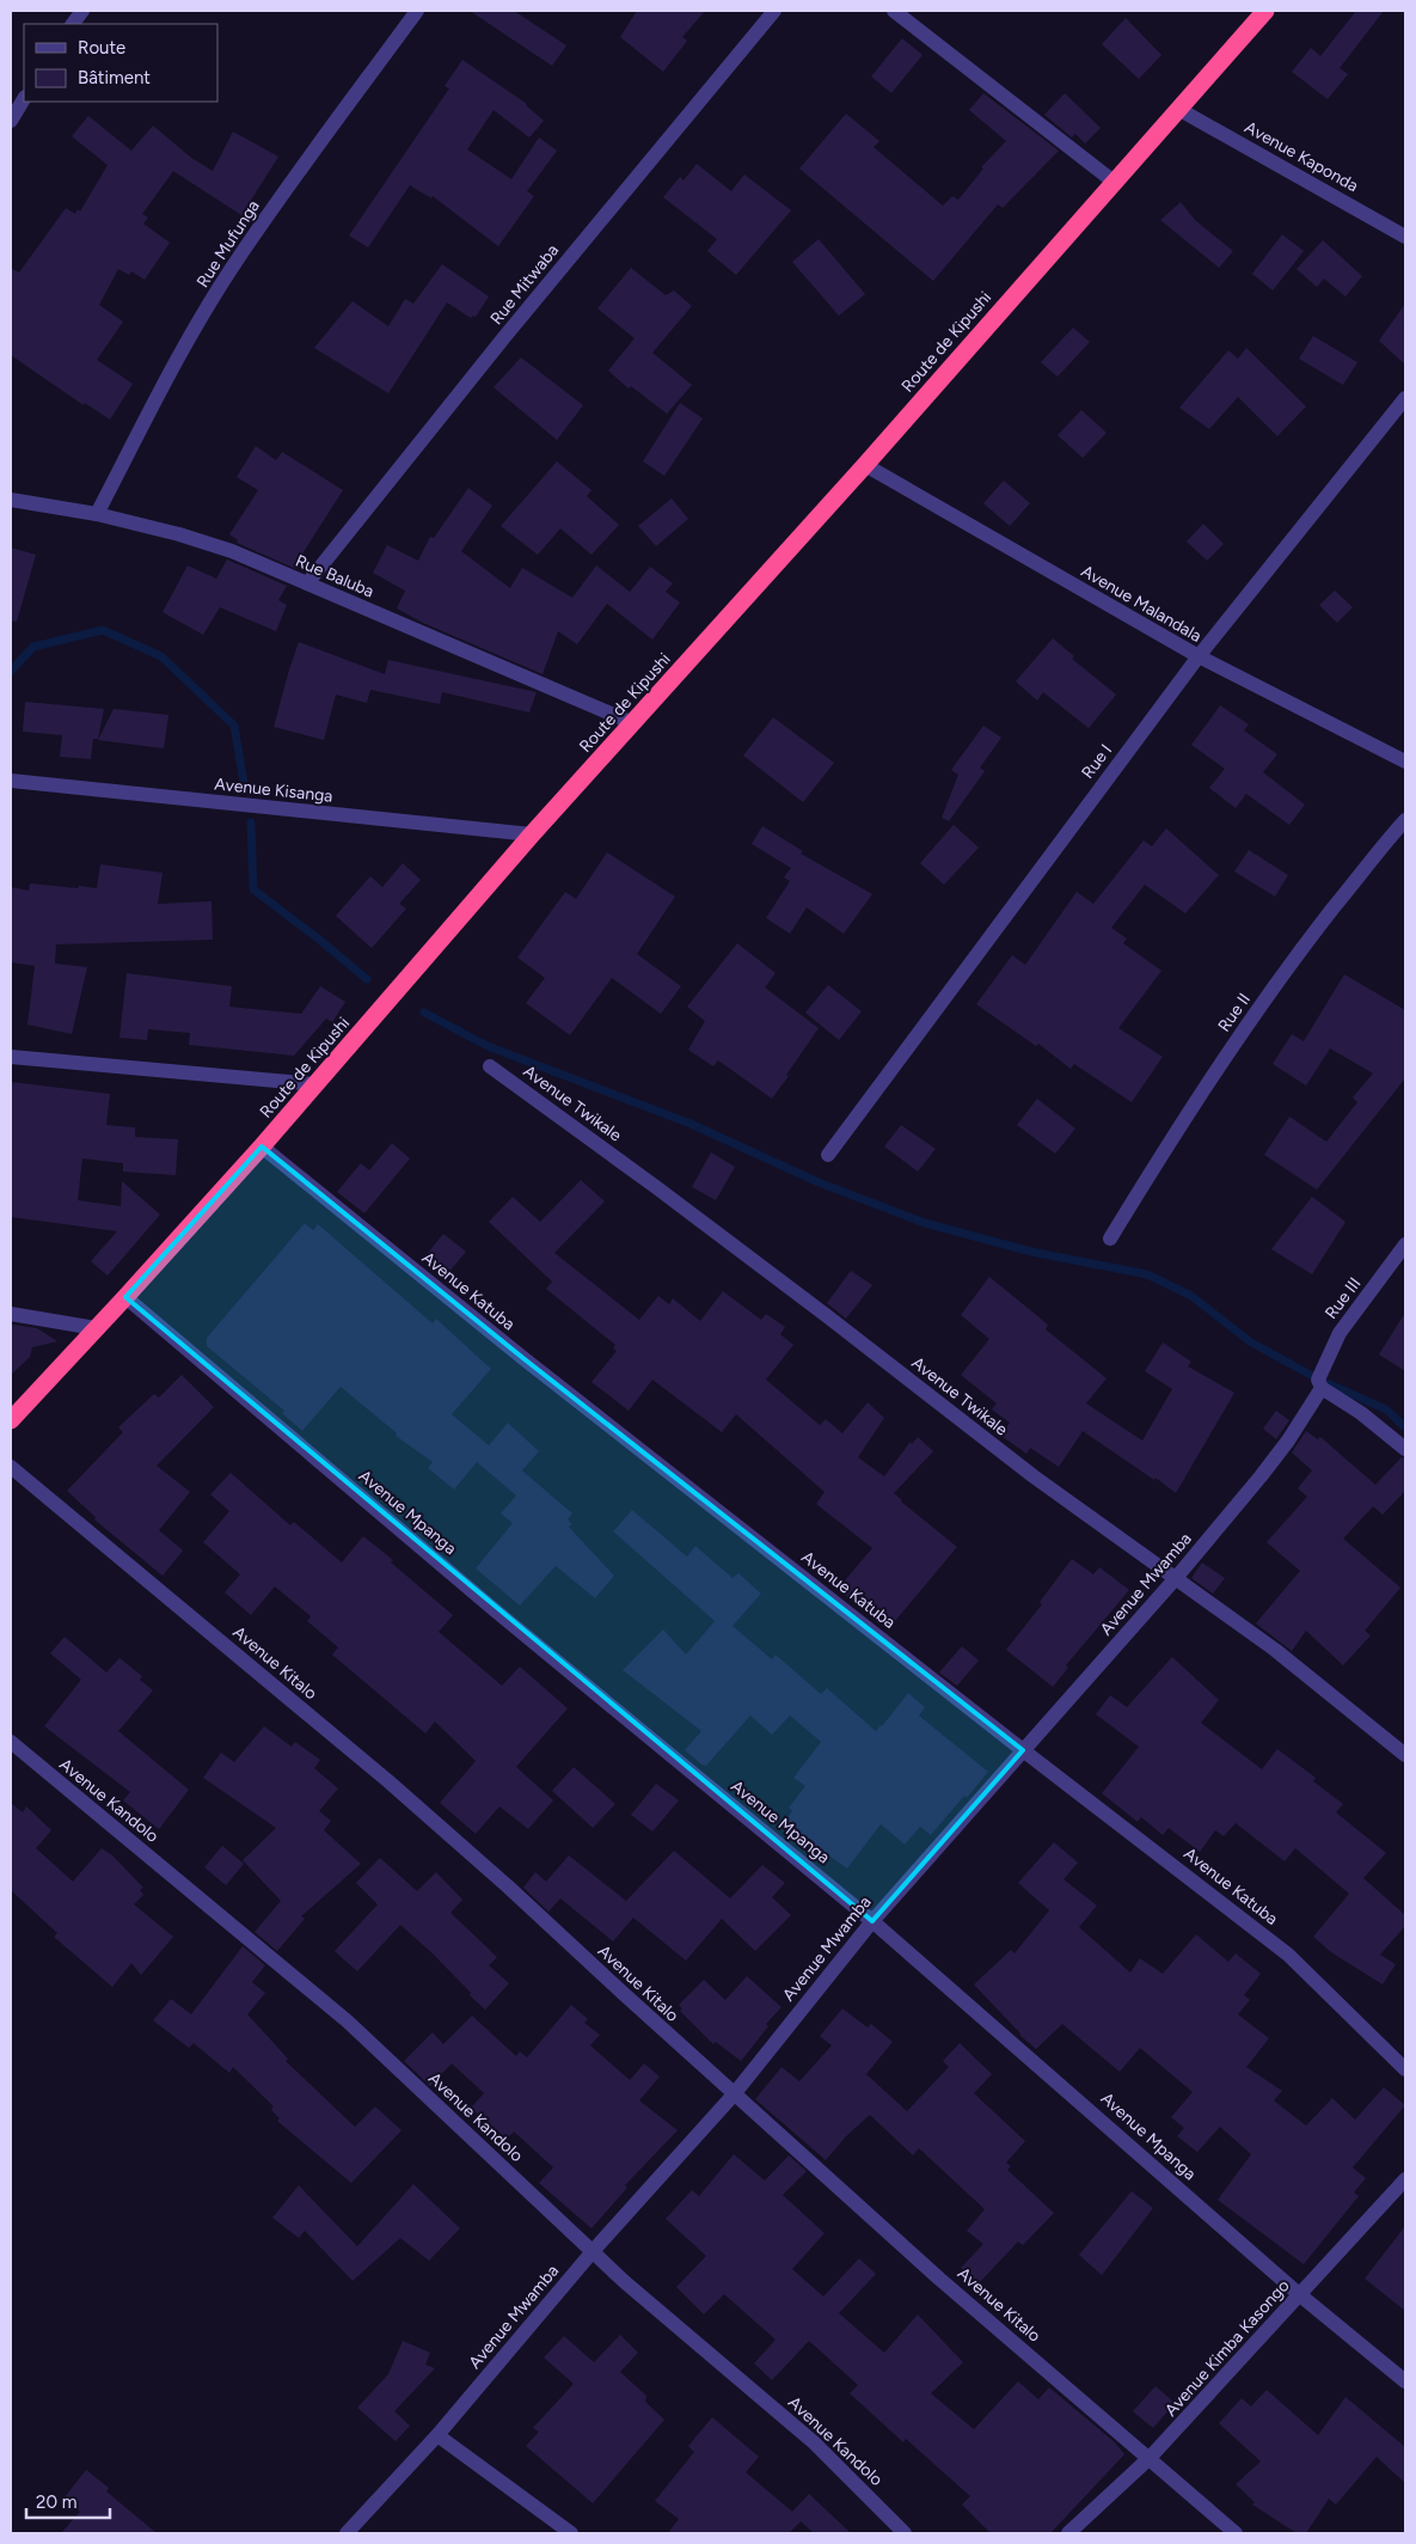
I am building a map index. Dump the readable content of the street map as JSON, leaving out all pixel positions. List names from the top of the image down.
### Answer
{
  "streets": {
    "highway": ["Route de Kipushi"],
    "street": [
      "Avenue Kaponda",
      "Rue Mufunga",
      "Rue Mitwaba",
      "Rue Baluba",
      "Avenue Malandala",
      "Rue I",
      "Avenue Kisanga",
      "Rue II",
      "Avenue Twikale",
      "Avenue Katuba",
      "Rue III",
      "Avenue Mpanga",
      "Avenue Mwamba",
      "Avenue Kitalo",
      "Avenue Kandolo",
      "Avenue Kimba Kasongo"
    ]
  },
  "crossings": [
    ["Avenue Kaponda", "Route de Kipushi"],
    ["Rue Mufunga", "Rue Baluba"],
    ["Rue Mitwaba", "Rue Baluba"],
    ["Route de Kipushi", "Rue Baluba"],
    ["Route de Kipushi", "Avenue Malandala"],
    ["Route de Kipushi", "Avenue Kisanga"],
    ["Route de Kipushi", "Avenue Katuba"],
    ["Route de Kipushi", "Avenue Mpanga"],
    ["Avenue Malandala", "Rue I"],
    ["Avenue Twikale", "Avenue Mwamba"],
    ["Avenue Katuba", "Avenue Mwamba"],
    ["Rue III", "Avenue Mwamba"],
    ["Avenue Mpanga", "Avenue Mwamba"],
    ["Avenue Mpanga", "Avenue Kimba Kasongo"],
    ["Avenue Mwamba", "Avenue Kitalo"],
    ["Avenue Mwamba", "Avenue Kandolo"],
    ["Avenue Kitalo", "Avenue Kimba Kasongo"]
  ],
  "legend": ["Route", "Bâtiment"],
  "scale_bar": "20 m"
}
